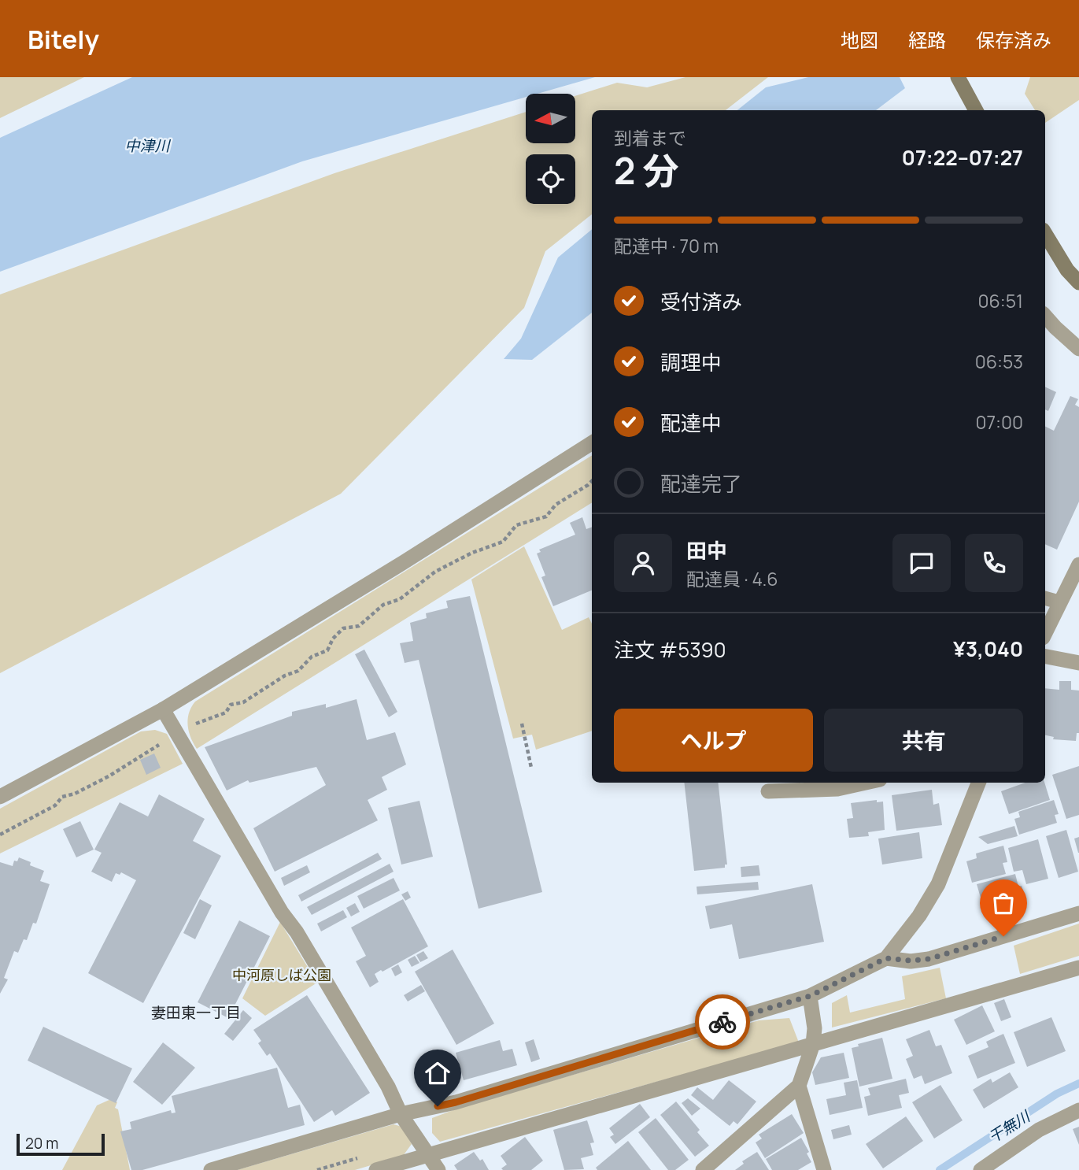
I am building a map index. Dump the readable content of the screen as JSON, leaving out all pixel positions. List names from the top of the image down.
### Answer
{
  "districts": ["妻田東一丁目"],
  "water": ["中津川", "干無川"],
  "parks": ["中河原しば公園"],
  "scale_bar": "20 m",
  "north": "left",
  "page": {
    "header": "Bitely",
    "nav": ["地図", "経路", "保存済み"],
    "heading": ["2 分", "到着まで", "07:22–07:27"],
    "panel": [
      "田中",
      "配達員 · 4.6",
      "注文 #5390",
      "¥3,040"
    ],
    "bar": "配達中 · 70 m",
    "list": [
      ["受付済み", "06:51"],
      ["調理中", "06:53"],
      ["配達中", "07:00"],
      "配達完了"
    ],
    "buttons": ["ヘルプ", "共有"],
    "scale": "20 m"
  }
}
